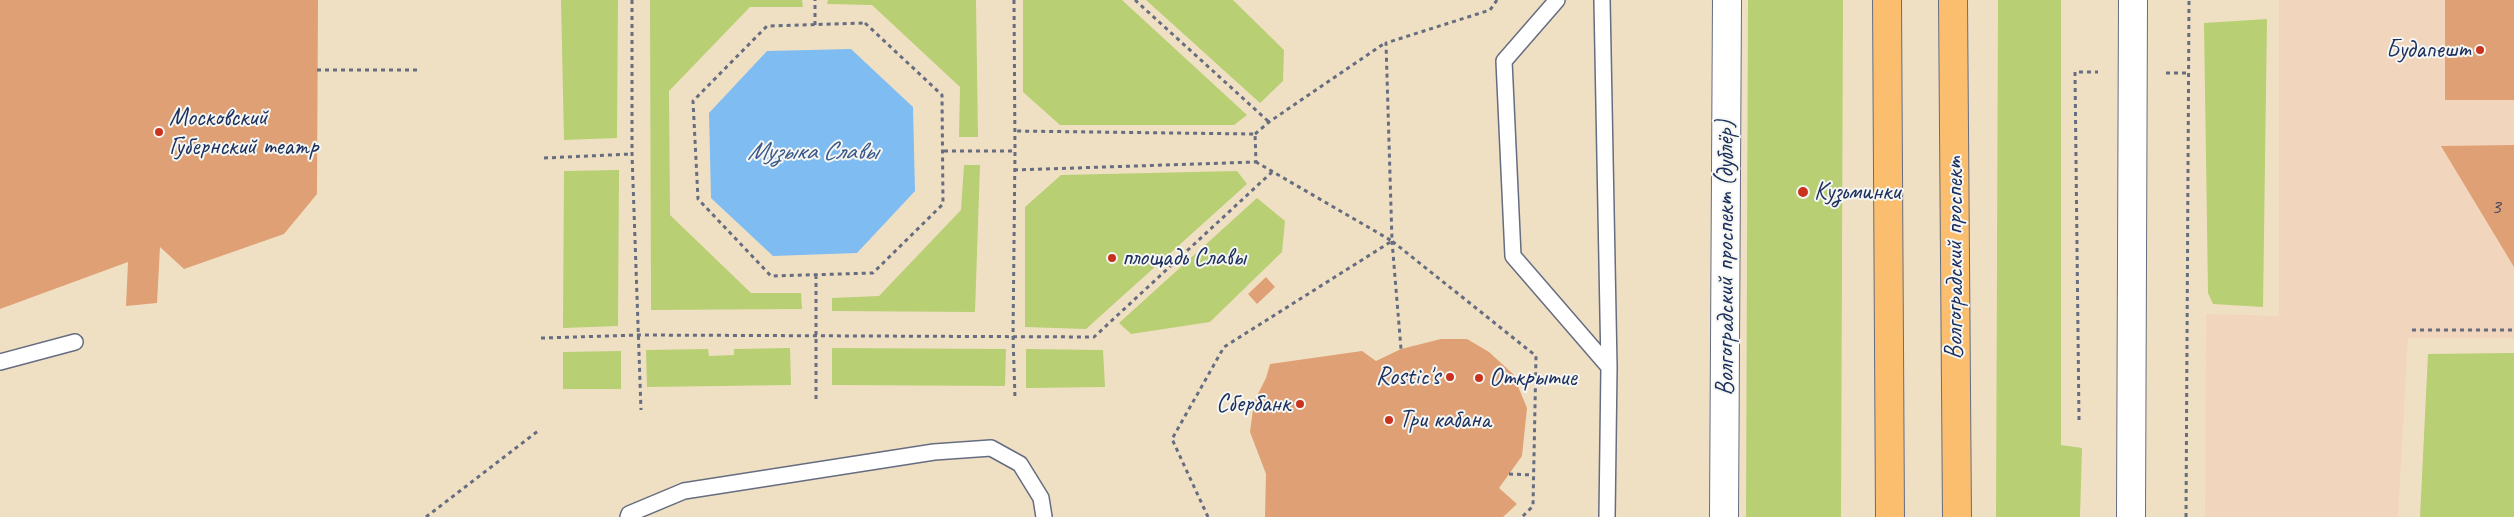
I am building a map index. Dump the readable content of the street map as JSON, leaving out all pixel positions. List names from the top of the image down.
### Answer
{
  "streets": {
    "main road": ["Волгоградский проспект"],
    "street": ["Волгоградский проспект (дублёр)"]
  },
  "water": ["Музыка Славы"],
  "places": [
    "Будапешт",
    "Московский Губернский театр",
    "Кузьминки",
    "площадь Славы",
    "Rostic's",
    "Открытие",
    "Сбербанк",
    "Три кабана"
  ],
  "house_numbers": ["3"]
}
